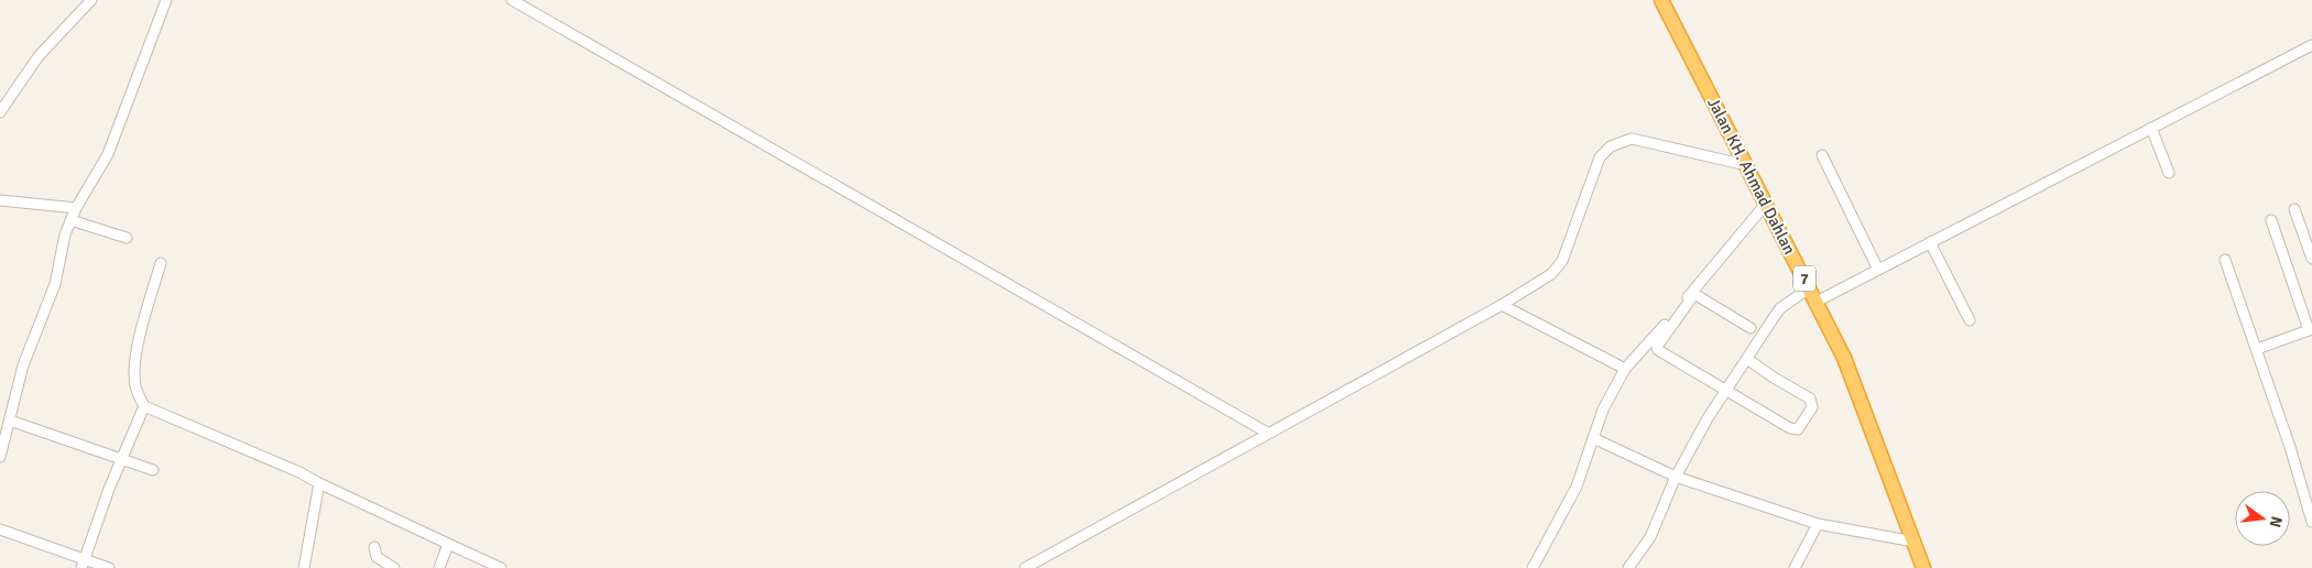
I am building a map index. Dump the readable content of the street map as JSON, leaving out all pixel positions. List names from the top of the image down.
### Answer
{
  "streets": {
    "highway": ["Jalan KH. Ahmad Dahlan", "7"]
  },
  "north": "right"
}
